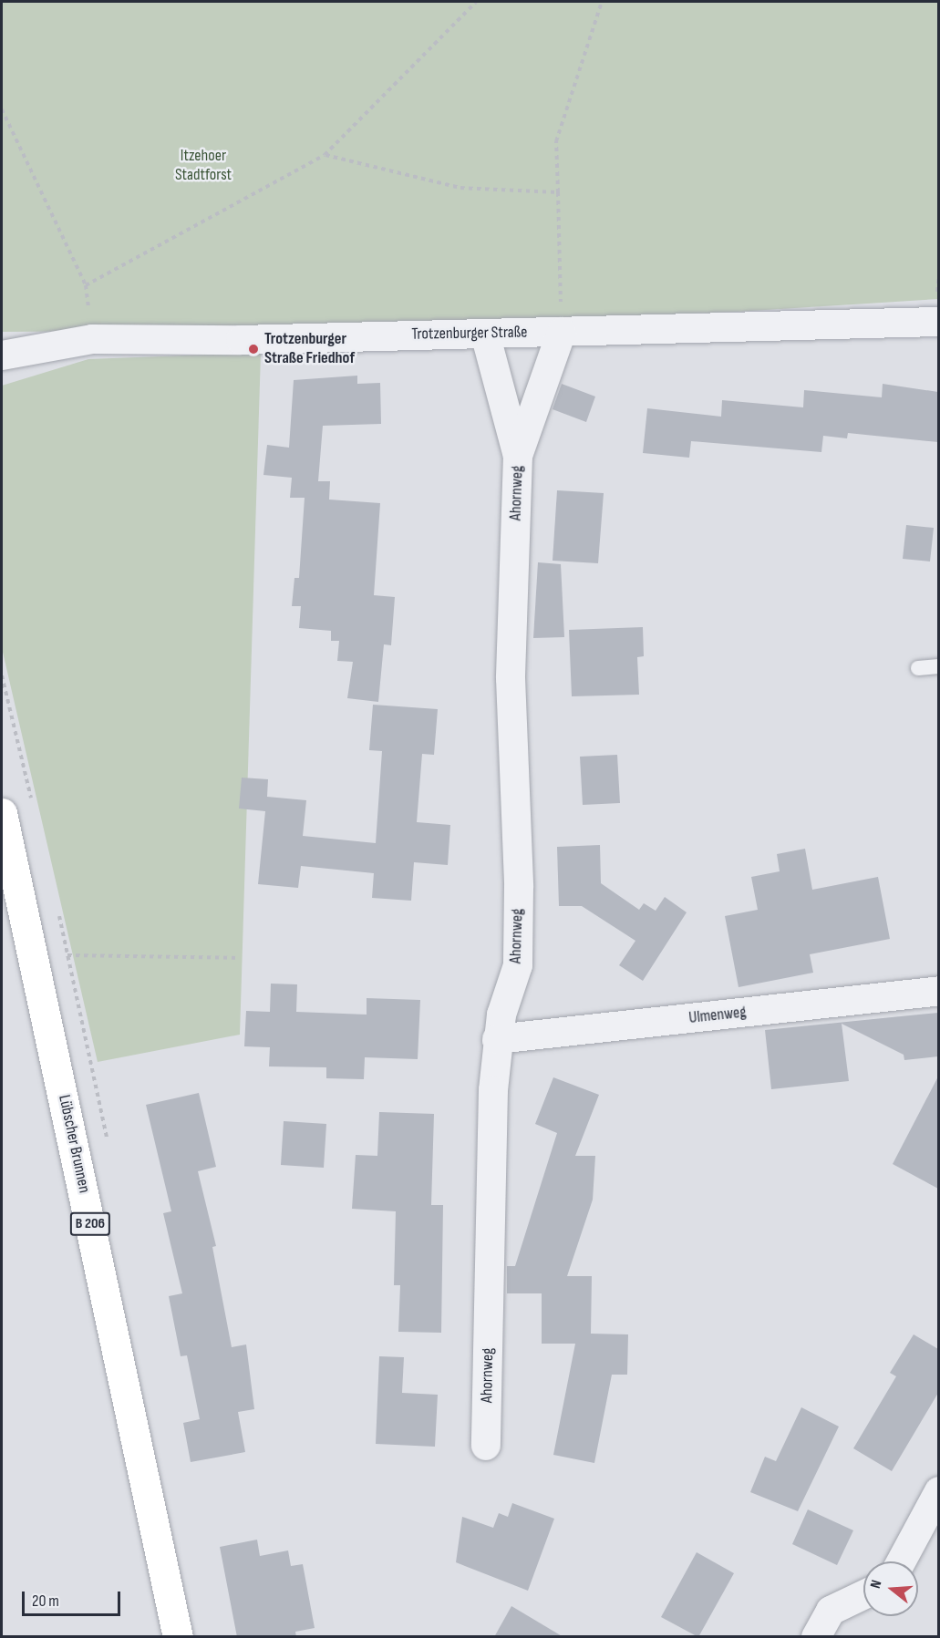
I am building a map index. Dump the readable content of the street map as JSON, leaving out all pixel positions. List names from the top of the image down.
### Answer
{
  "streets": {
    "main road": ["Lübscher Brunnen", "B 206"],
    "street": ["Trotzenburger Straße", "Ahornweg", "Ulmenweg"]
  },
  "crossings": [
    ["Trotzenburger Straße", "Ahornweg"],
    ["Ahornweg", "Ulmenweg"]
  ],
  "parks": ["Itzehoer Stadtforst"],
  "places": ["Trotzenburger Straße Friedhof"],
  "scale_bar": "20 m",
  "north": "left"
}
